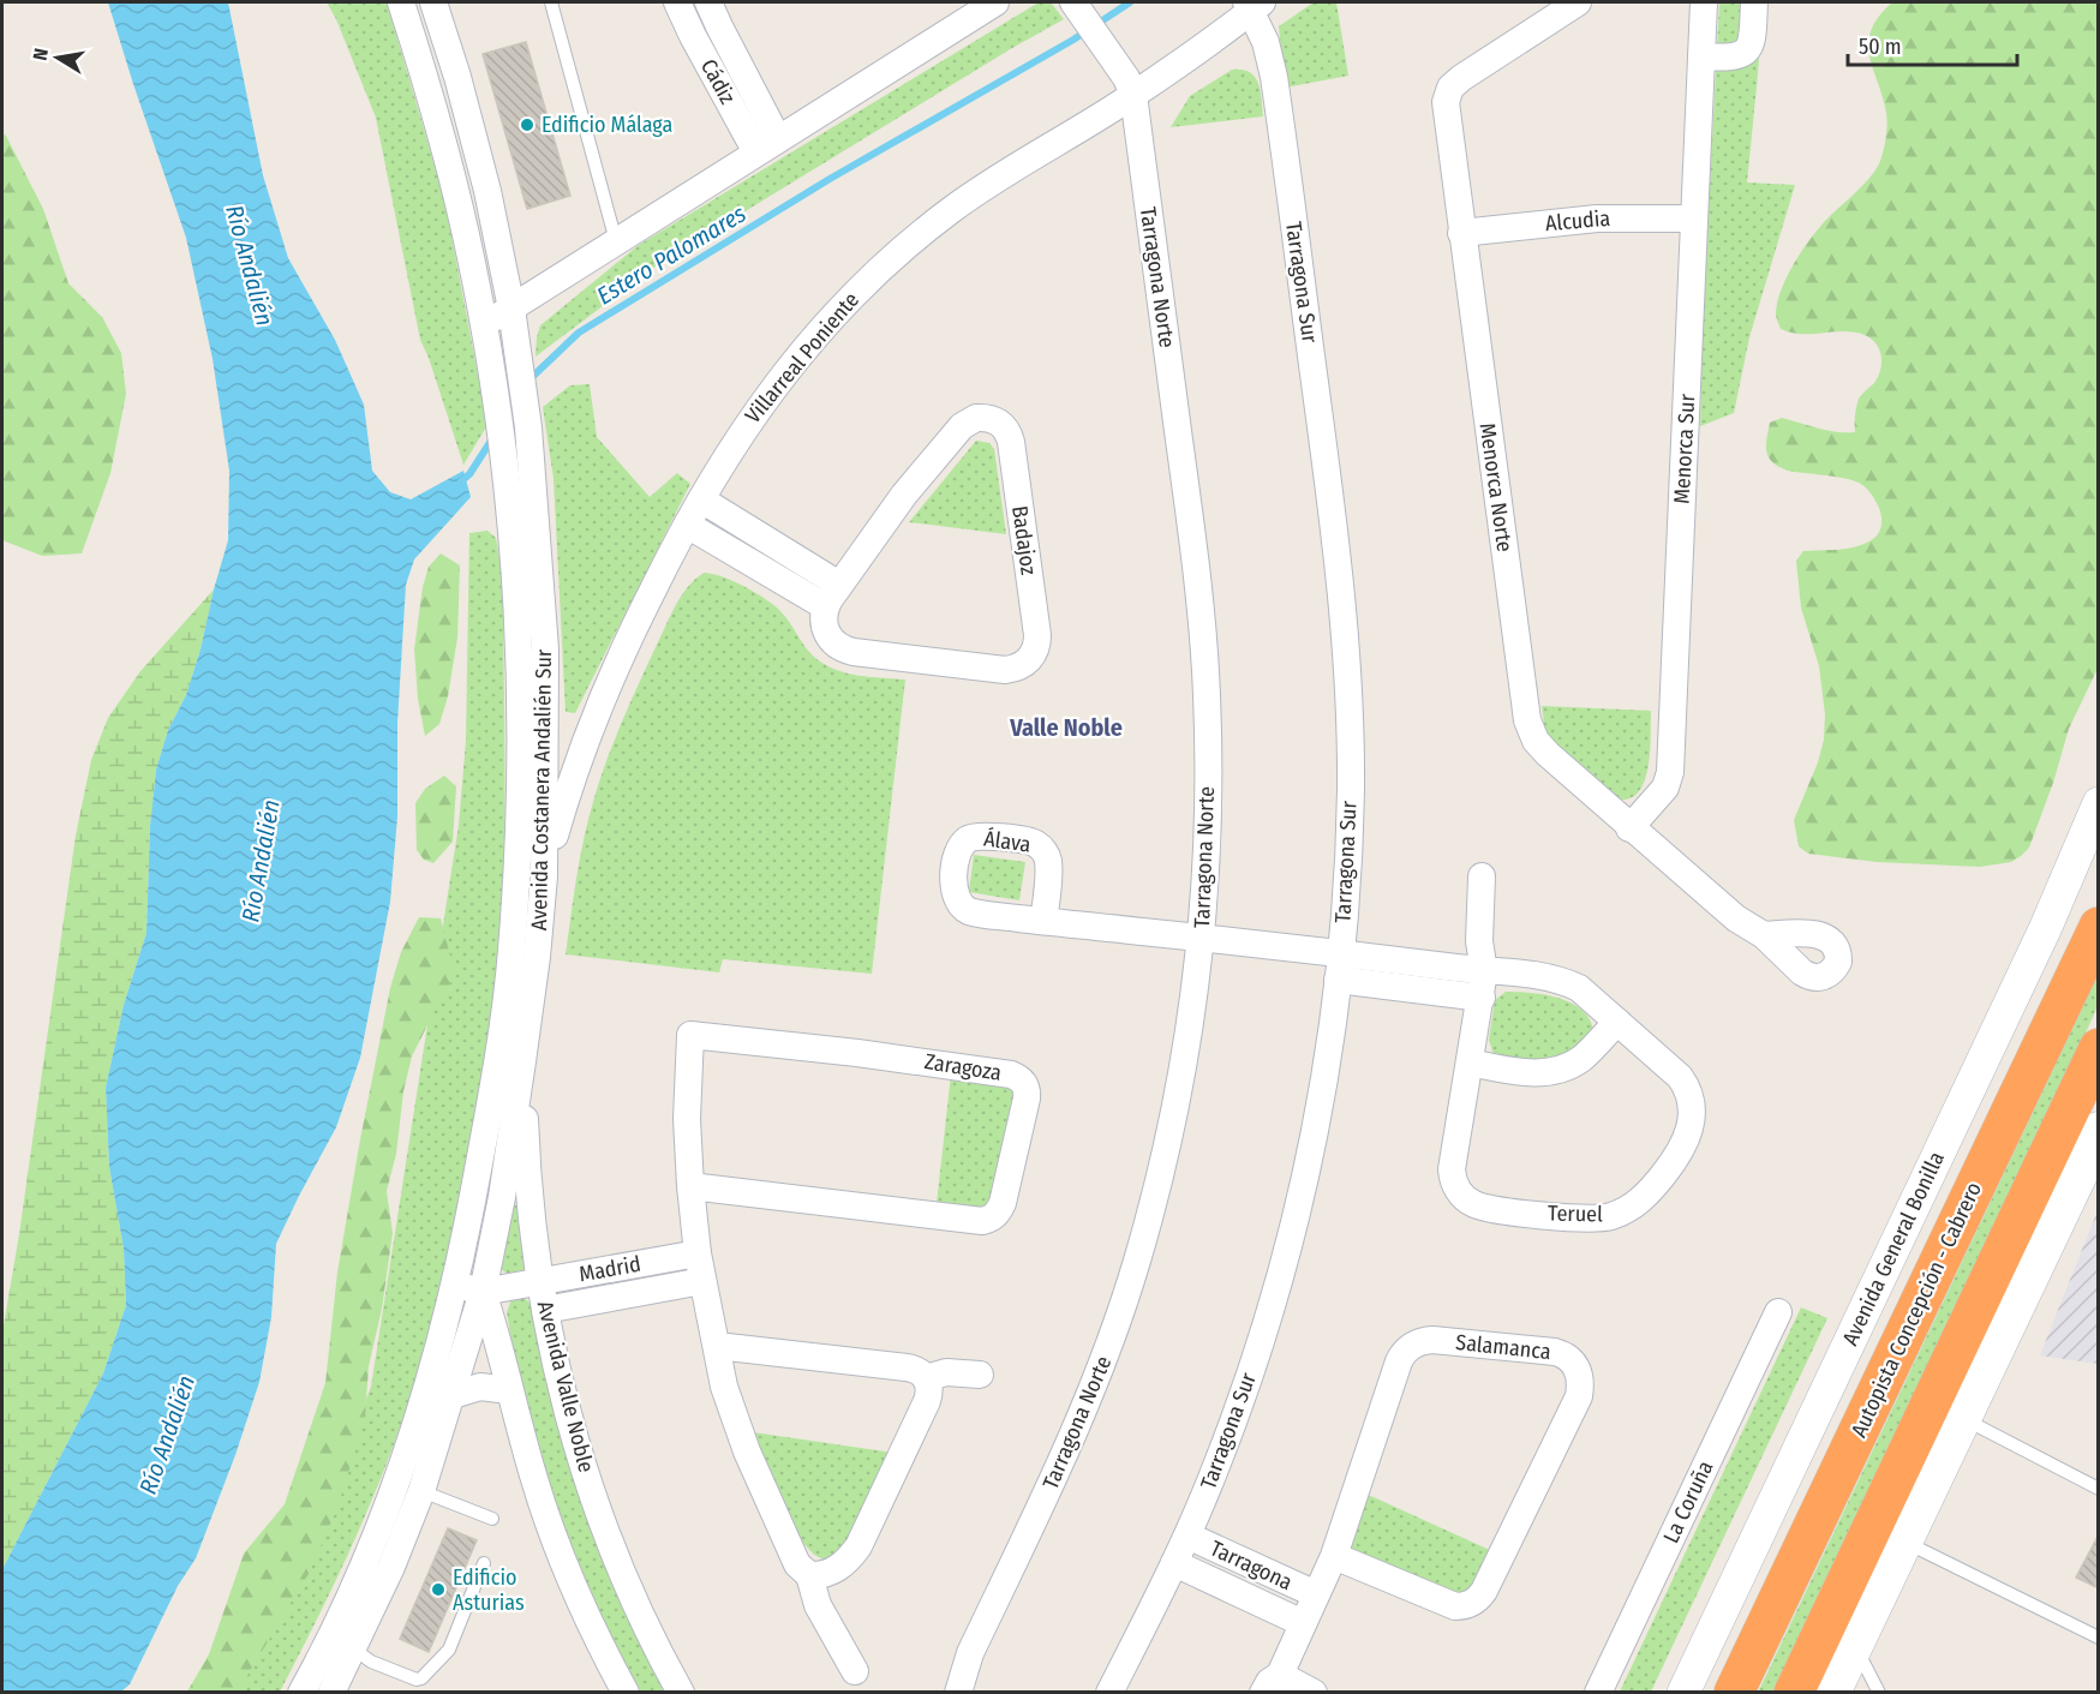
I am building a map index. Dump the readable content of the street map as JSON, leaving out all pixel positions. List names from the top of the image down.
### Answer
{
  "streets": {
    "highway": ["Autopista Concepción - Cabrero"],
    "street": [
      "Cádiz",
      "Alcudia",
      "Tarragona Norte",
      "Tarragona Sur",
      "Villarreal Poniente",
      "Menorca Sur",
      "Menorca Norte",
      "Badajoz",
      "Avenida Costanera Andalién Sur",
      "Zaragoza",
      "Teruel",
      "Avenida General Bonilla",
      "Madrid",
      "Salamanca",
      "Avenida Valle Noble",
      "La Coruña",
      "Tarragona"
    ]
  },
  "crossings": [
    ["Alcudia", "Menorca Sur"],
    ["Alcudia", "Menorca Norte"],
    ["Tarragona Norte", "Villarreal Poniente"],
    ["Tarragona Norte", "Teruel"],
    ["Tarragona Sur", "Villarreal Poniente"],
    ["Tarragona Sur", "Teruel"],
    ["Tarragona Sur", "Tarragona"],
    ["Villarreal Poniente", "Avenida Costanera Andalién Sur"],
    ["Menorca Sur", "Menorca Norte"],
    ["Avenida Costanera Andalién Sur", "Madrid"],
    ["Avenida Costanera Andalién Sur", "Avenida Valle Noble"],
    ["Zaragoza", "Madrid"],
    ["Madrid", "Avenida Valle Noble"],
    ["Salamanca", "Tarragona"]
  ],
  "districts": ["Valle Noble"],
  "water": ["Estero Palomares", "Río Andalién"],
  "places": ["Edificio Málaga", "Edificio Asturias"],
  "scale_bar": "50 m",
  "north": "left"
}
